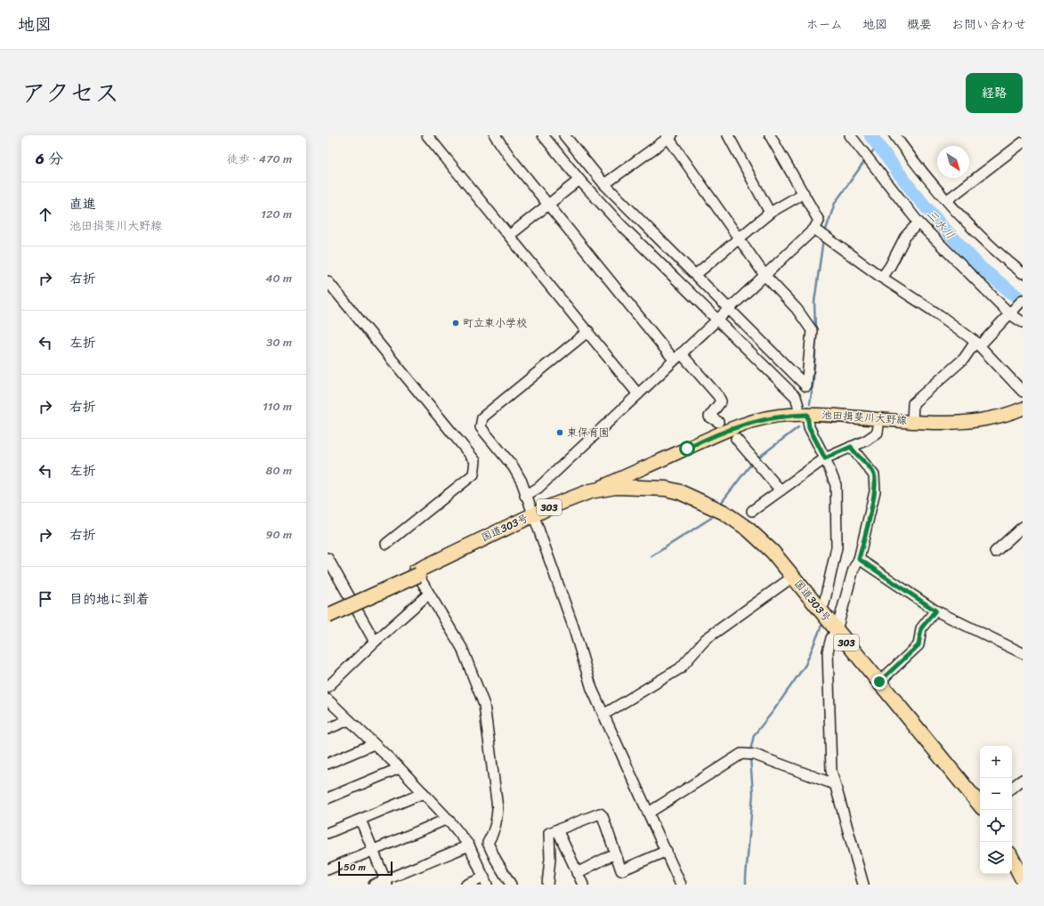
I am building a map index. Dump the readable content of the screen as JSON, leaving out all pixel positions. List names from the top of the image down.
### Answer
{
  "streets": {
    "highway": ["303", "国道303号"],
    "main road": ["池田揖斐川大野線"]
  },
  "crossings": [
    ["池田揖斐川大野線", "国道303号"]
  ],
  "water": ["三水川"],
  "places": ["町立東小学校", "東保育園"],
  "scale_bar": "50 m",
  "north": "bottom right",
  "page": {
    "header": "地図",
    "nav": [
      "ホーム",
      "地図",
      "概要",
      "お問い合わせ"
    ],
    "title": "アクセス",
    "buttons": "経路",
    "heading": ["6 分", "徒歩 · 470 m"],
    "list": [
      ["直進", "池田揖斐川大野線", "120 m"],
      ["右折", "40 m"],
      ["左折", "30 m"],
      ["右折", "110 m"],
      ["左折", "80 m"],
      ["右折", "90 m"],
      "目的地に到着"
    ],
    "map_buttons": ["+", "−"],
    "scale": "50 m"
  }
}
